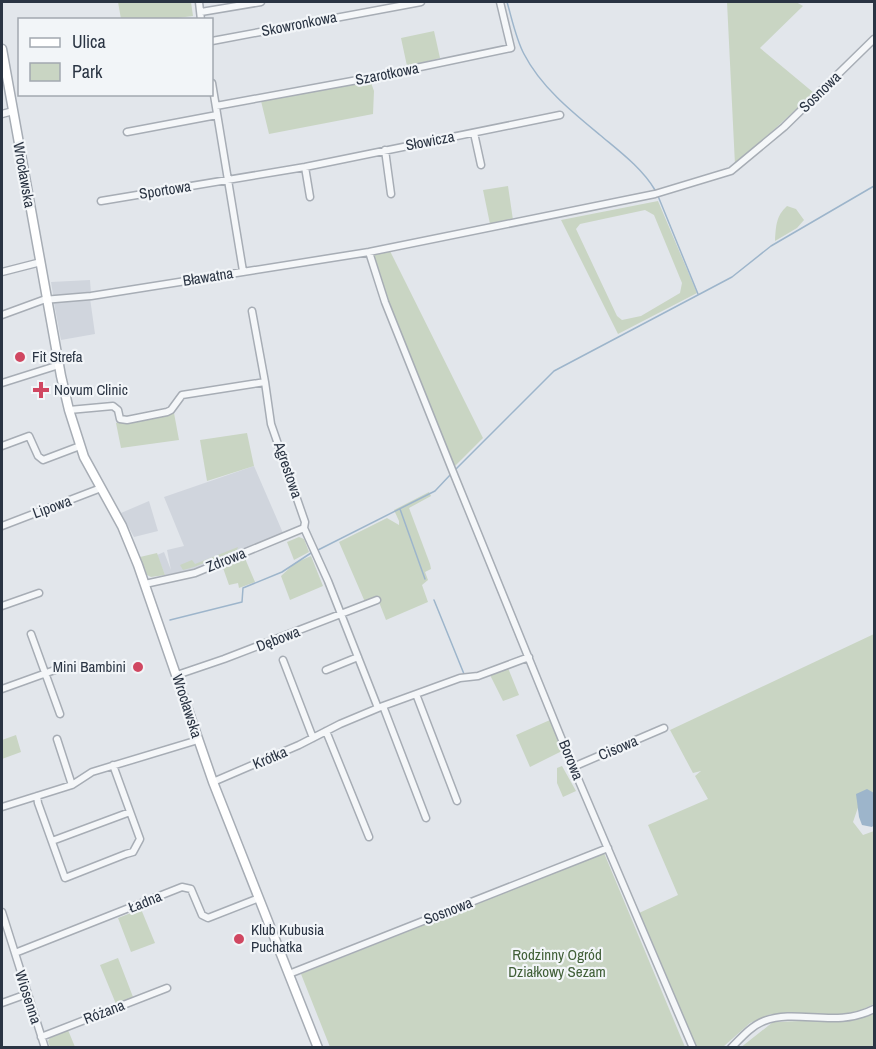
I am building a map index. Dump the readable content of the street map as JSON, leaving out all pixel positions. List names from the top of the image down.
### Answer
{
  "streets": {
    "street": [
      "Skowronkowa",
      "Szarotkowa",
      "Sosnowa",
      "Słowicza",
      "Wrocławska",
      "Sportowa",
      "Bławatna",
      "Agrestowa",
      "Lipowa",
      "Zdrowa",
      "Dębowa",
      "Cisowa",
      "Krótka",
      "Borowa",
      "Ładna",
      "Wiosenna",
      "Różana"
    ]
  },
  "crossings": [
    ["Sosnowa", "Wrocławska"],
    ["Sosnowa", "Bławatna"],
    ["Sosnowa", "Borowa"],
    ["Słowicza", "Sportowa"],
    ["Wrocławska", "Bławatna"],
    ["Wrocławska", "Lipowa"],
    ["Wrocławska", "Zdrowa"],
    ["Wrocławska", "Dębowa"],
    ["Wrocławska", "Krótka"],
    ["Wrocławska", "Ładna"],
    ["Bławatna", "Borowa"],
    ["Agrestowa", "Zdrowa"],
    ["Agrestowa", "Dębowa"],
    ["Cisowa", "Borowa"],
    ["Krótka", "Borowa"],
    ["Ładna", "Wiosenna"],
    ["Wiosenna", "Różana"]
  ],
  "parks": ["Rodzinny Ogród Działkowy Sezam"],
  "places": {
    "other": ["Fit Strefa", "Mini Bambini", "Klub Kubusia Puchatka"],
    "health": ["Novum Clinic"]
  },
  "legend": ["Ulica", "Park"]
}
